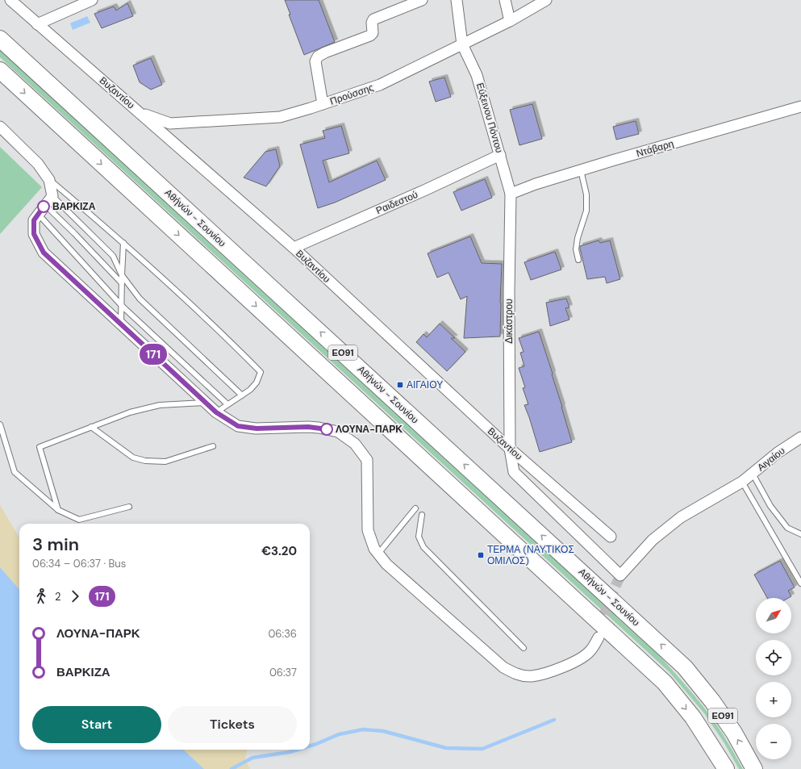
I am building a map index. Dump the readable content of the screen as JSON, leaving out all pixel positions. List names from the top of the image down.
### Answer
{
  "streets": {
    "main road": ["Αθήνών - Σουνίου", "ΕΟ91"],
    "street": [
      "Βυζαντίου",
      "Προύσσης",
      "Εύξεινου Πόντου",
      "Ντάβαρη",
      "Ραιδεστού",
      "Δικάστρου",
      "Αιγαίου"
    ]
  },
  "crossings": [
    ["Βυζαντίου", "Προύσσης"],
    ["Βυζαντίου", "Ραιδεστού"],
    ["Βυζαντίου", "Δικάστρου"],
    ["Προύσσης", "Εύξεινου Πόντου"],
    ["Εύξεινου Πόντου", "Ντάβαρη"],
    ["Εύξεινου Πόντου", "Ραιδεστού"],
    ["Εύξεινου Πόντου", "Δικάστρου"],
    ["Ντάβαρη", "Δικάστρου"],
    ["Δικάστρου", "Αιγαίου"]
  ],
  "places": {
    "other": ["ΒΑΡΚΙΖΑ", "ΛΟΥΝΑ-ΠΑΡΚ"],
    "transit": ["ΑΙΓΑΙΟΥ", "ΤΕΡΜΑ (ΝΑΥΤΙΚΟΣ ΟΜΙΛΟΣ)"]
  },
  "lines": ["bus line 171"],
  "north": "top right",
  "page": {
    "on_map": "171",
    "heading": ["3 min", "06:34 – 06:37 · Bus", "€3.20"],
    "legs": ["2", "171"],
    "map_buttons": ["+", "−"],
    "list": [
      {
        "name": "ΛΟΥΝΑ-ΠΑΡΚ",
        "value": "06:36"
      },
      {
        "name": "ΒΑΡΚΙΖΑ",
        "value": "06:37"
      }
    ],
    "buttons": ["Start", "Tickets"]
  }
}
